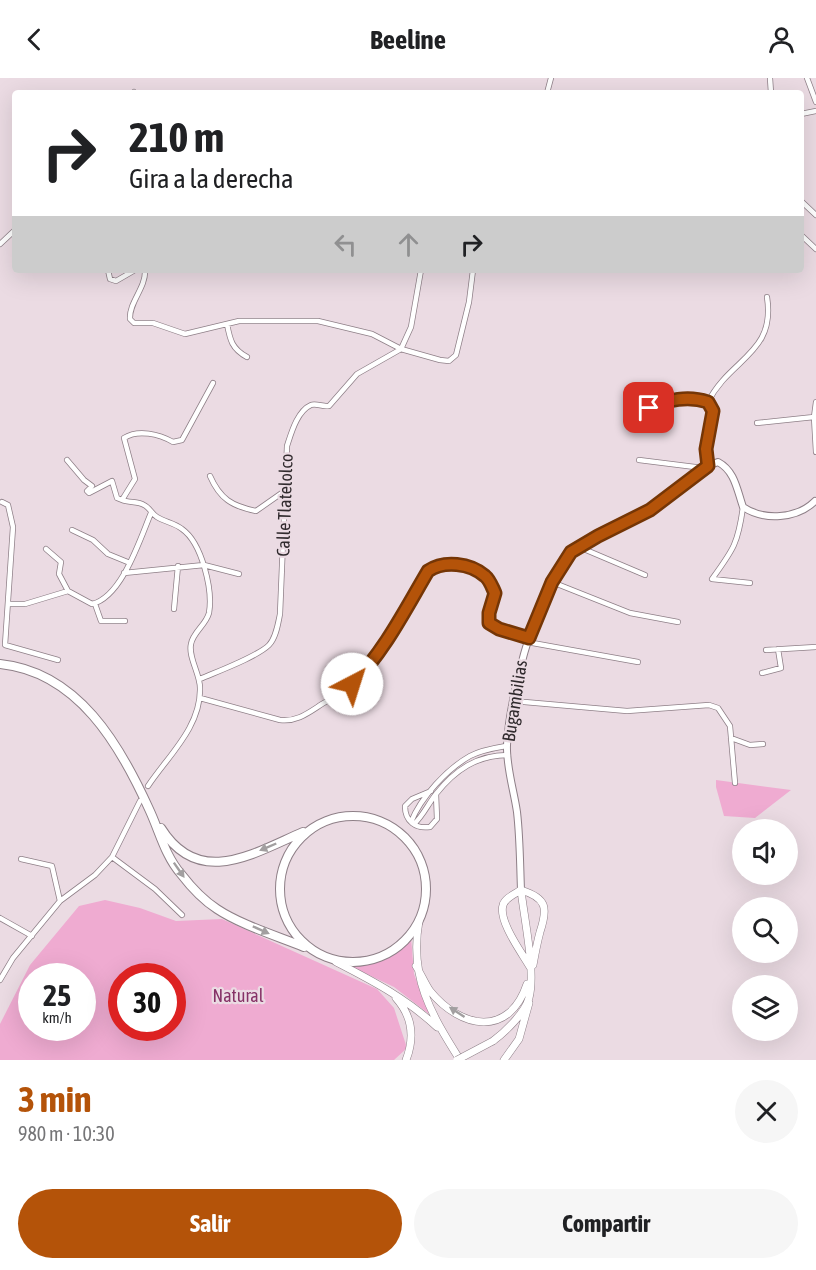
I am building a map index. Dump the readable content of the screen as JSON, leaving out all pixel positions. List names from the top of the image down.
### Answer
{
  "streets": {
    "main road": ["Bugambilias"],
    "street": ["Calle Tlatelolco"]
  },
  "parks": ["Natural"],
  "page": {
    "header": "Beeline",
    "turn": ["210 m", "Gira a la derecha"],
    "speed": "25 km/h",
    "limit": "30",
    "heading": ["3 min", "980 m · 10:30"],
    "buttons": ["Salir", "Compartir"]
  }
}
